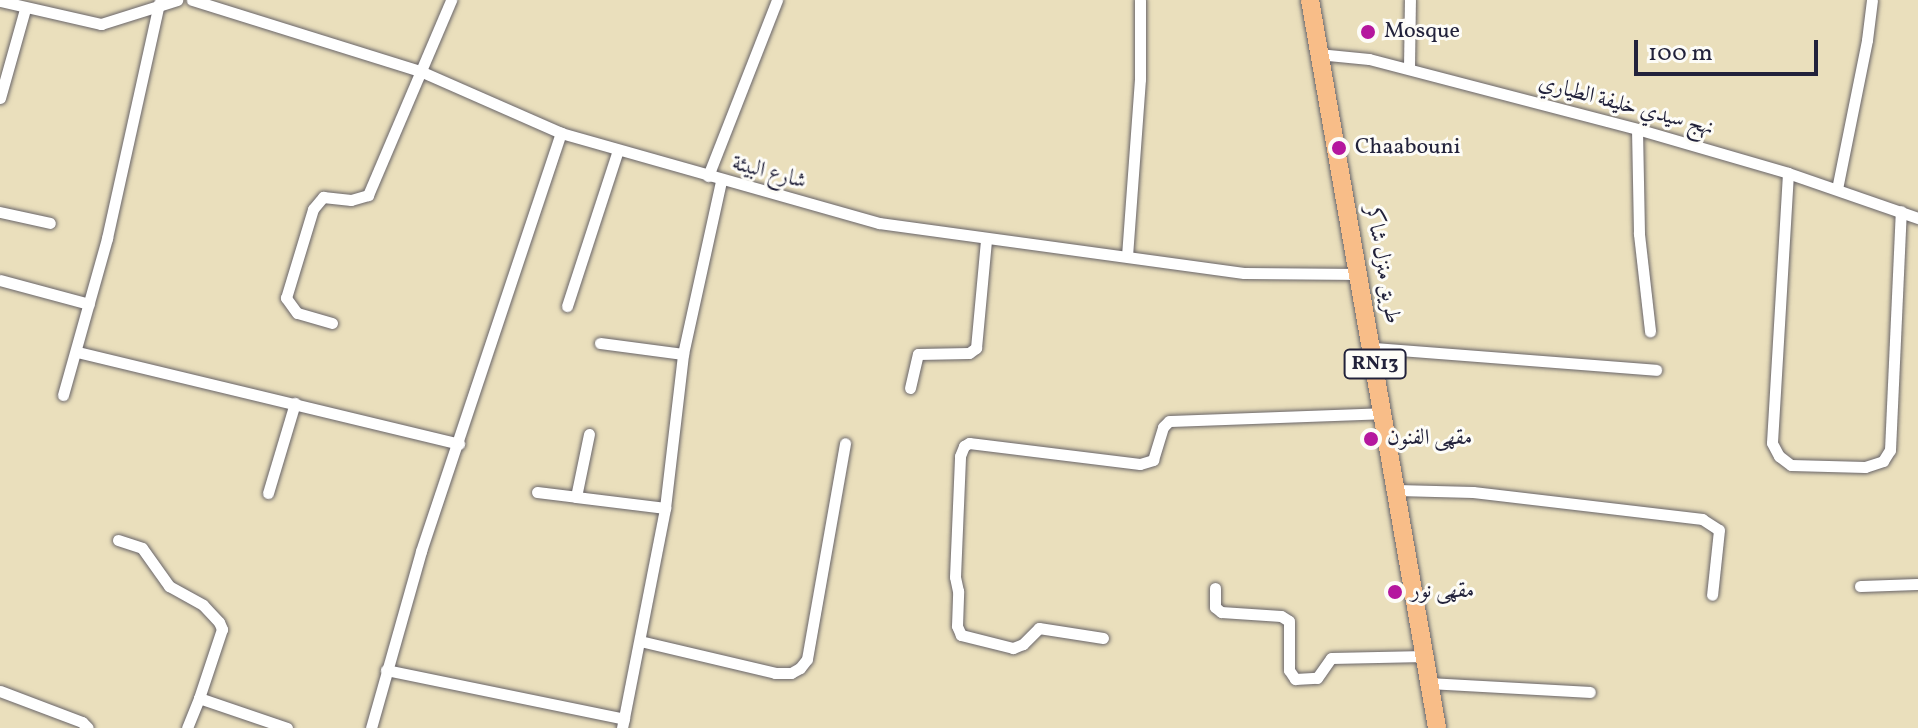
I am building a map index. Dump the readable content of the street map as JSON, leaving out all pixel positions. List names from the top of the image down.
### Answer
{
  "streets": {
    "main road": ["طريق منزل شاكر", "RN13"],
    "street": ["نهج سيدي خليفة الطياري", "شارع البيئة"]
  },
  "crossings": [
    ["نهج سيدي خليفة الطياري", "طريق منزل شاكر"],
    ["شارع البيئة", "طريق منزل شاكر"]
  ],
  "places": [
    "Mosque",
    "Chaabouni",
    "مقهى الفنون",
    "مقهى نور"
  ],
  "scale_bar": "100 m"
}
